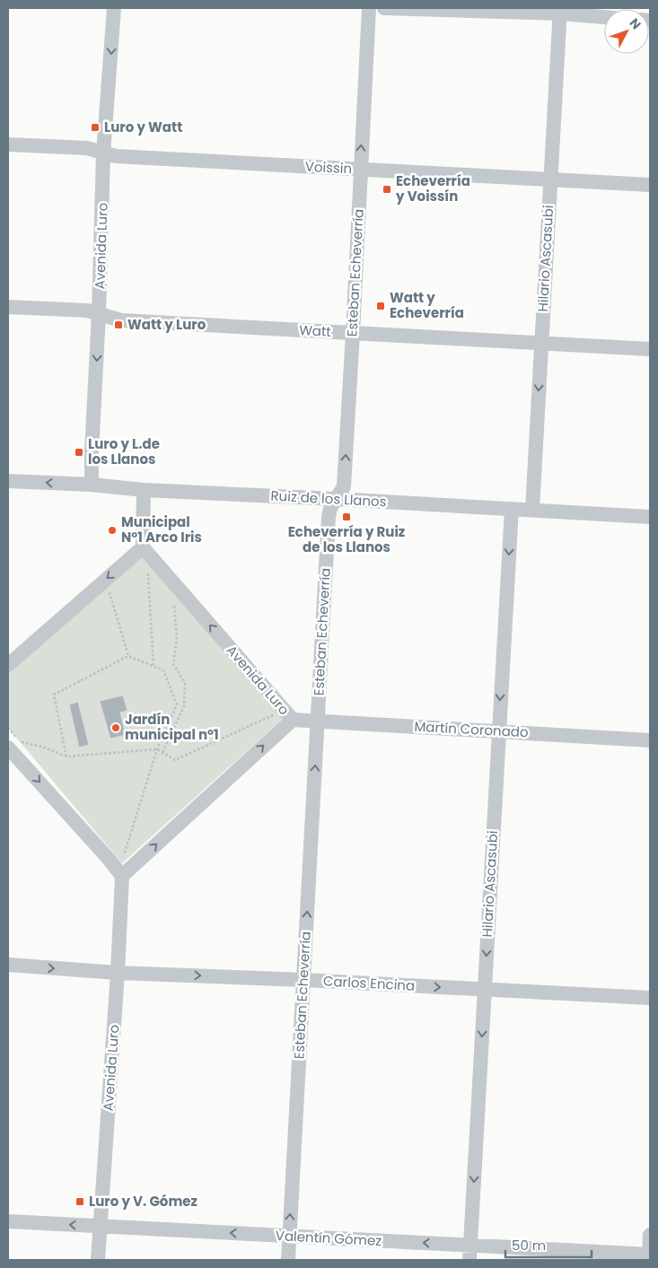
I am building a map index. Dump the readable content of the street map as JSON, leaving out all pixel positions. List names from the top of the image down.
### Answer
{
  "streets": {
    "street": [
      "Voissin",
      "Avenida Luro",
      "Hilario Ascasubi",
      "Esteban Echeverría",
      "Watt",
      "Ruiz de los Llanos",
      "Martín Coronado",
      "Carlos Encina",
      "Valentín Gómez"
    ]
  },
  "crossings": [
    ["Voissin", "Avenida Luro"],
    ["Voissin", "Hilario Ascasubi"],
    ["Voissin", "Esteban Echeverría"],
    ["Avenida Luro", "Watt"],
    ["Avenida Luro", "Ruiz de los Llanos"],
    ["Avenida Luro", "Martín Coronado"],
    ["Avenida Luro", "Carlos Encina"],
    ["Avenida Luro", "Valentín Gómez"],
    ["Hilario Ascasubi", "Watt"],
    ["Hilario Ascasubi", "Ruiz de los Llanos"],
    ["Hilario Ascasubi", "Martín Coronado"],
    ["Hilario Ascasubi", "Carlos Encina"],
    ["Hilario Ascasubi", "Valentín Gómez"],
    ["Esteban Echeverría", "Watt"],
    ["Esteban Echeverría", "Ruiz de los Llanos"],
    ["Esteban Echeverría", "Martín Coronado"],
    ["Esteban Echeverría", "Carlos Encina"],
    ["Esteban Echeverría", "Valentín Gómez"]
  ],
  "one_way": [
    "Hilario Ascasubi",
    "Esteban Echeverría",
    "Carlos Encina",
    "Valentín Gómez"
  ],
  "places": {
    "transit": [
      "Luro y Watt",
      "Echeverría y Voissín",
      "Watt y Echeverría",
      "Watt y Luro",
      "Luro y L.de los Llanos",
      "Echeverría y Ruiz de los Llanos",
      "Luro y V. Gómez"
    ],
    "other": ["Municipal Nº1 Arco Iris", "Jardín municipal nº1"]
  },
  "scale_bar": "50 m",
  "north": "top right"
}
